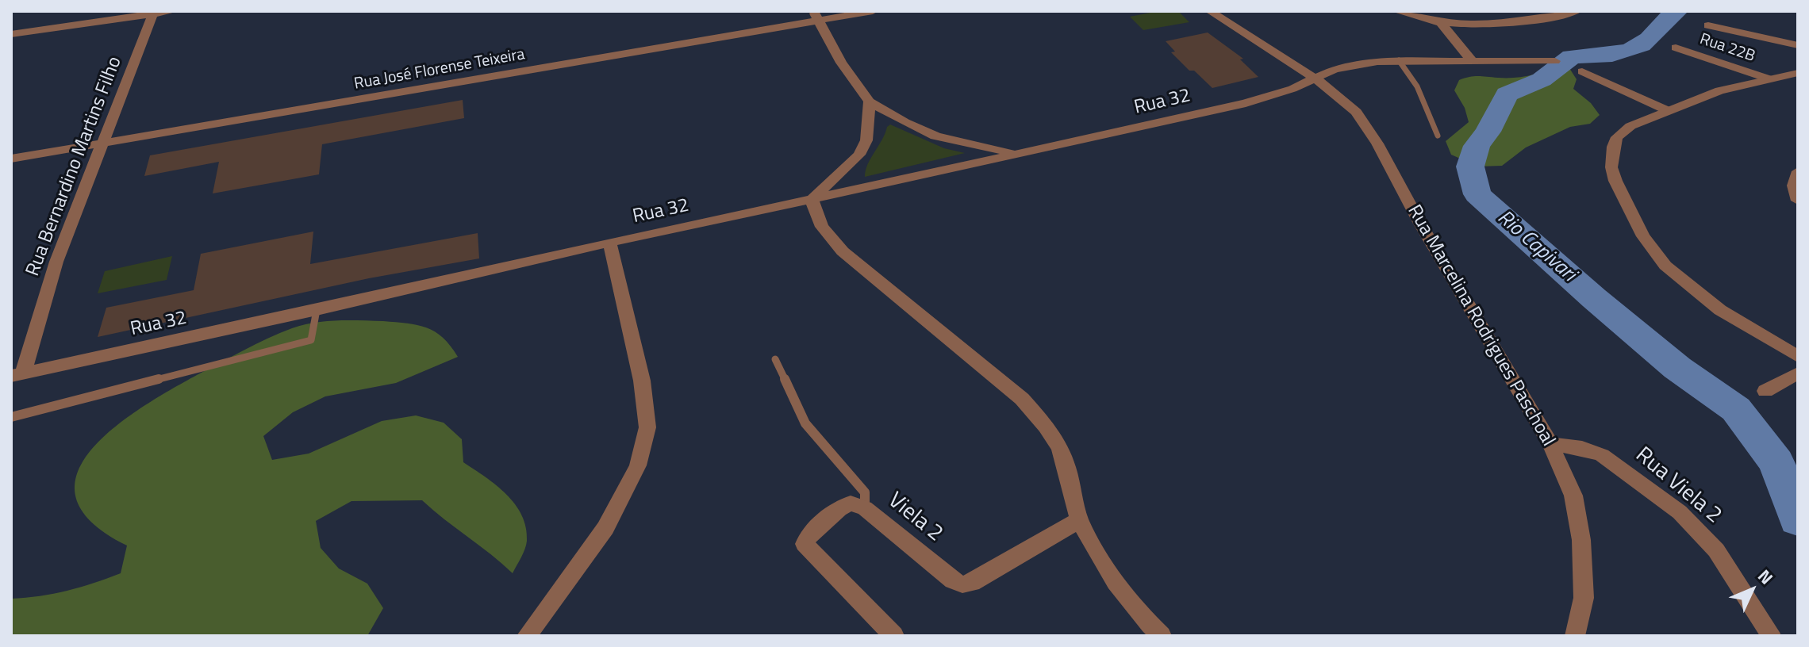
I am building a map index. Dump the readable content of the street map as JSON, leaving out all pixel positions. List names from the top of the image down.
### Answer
{
  "streets": {
    "street": [
      "Rua 22B",
      "Rua José Florense Teixeira",
      "Rua 32",
      "Rua Bernardino Martins Filho",
      "Rua Marcelina Rodrigues Paschoal",
      "Rua Viela 2",
      "Viela 2"
    ]
  },
  "crossings": [
    ["Rua José Florense Teixeira", "Rua Bernardino Martins Filho"],
    ["Rua 32", "Rua Bernardino Martins Filho"],
    ["Rua 32", "Rua Marcelina Rodrigues Paschoal"],
    ["Rua Marcelina Rodrigues Paschoal", "Rua Viela 2"]
  ],
  "water": ["Rio Capivari"],
  "north": "top right"
}
